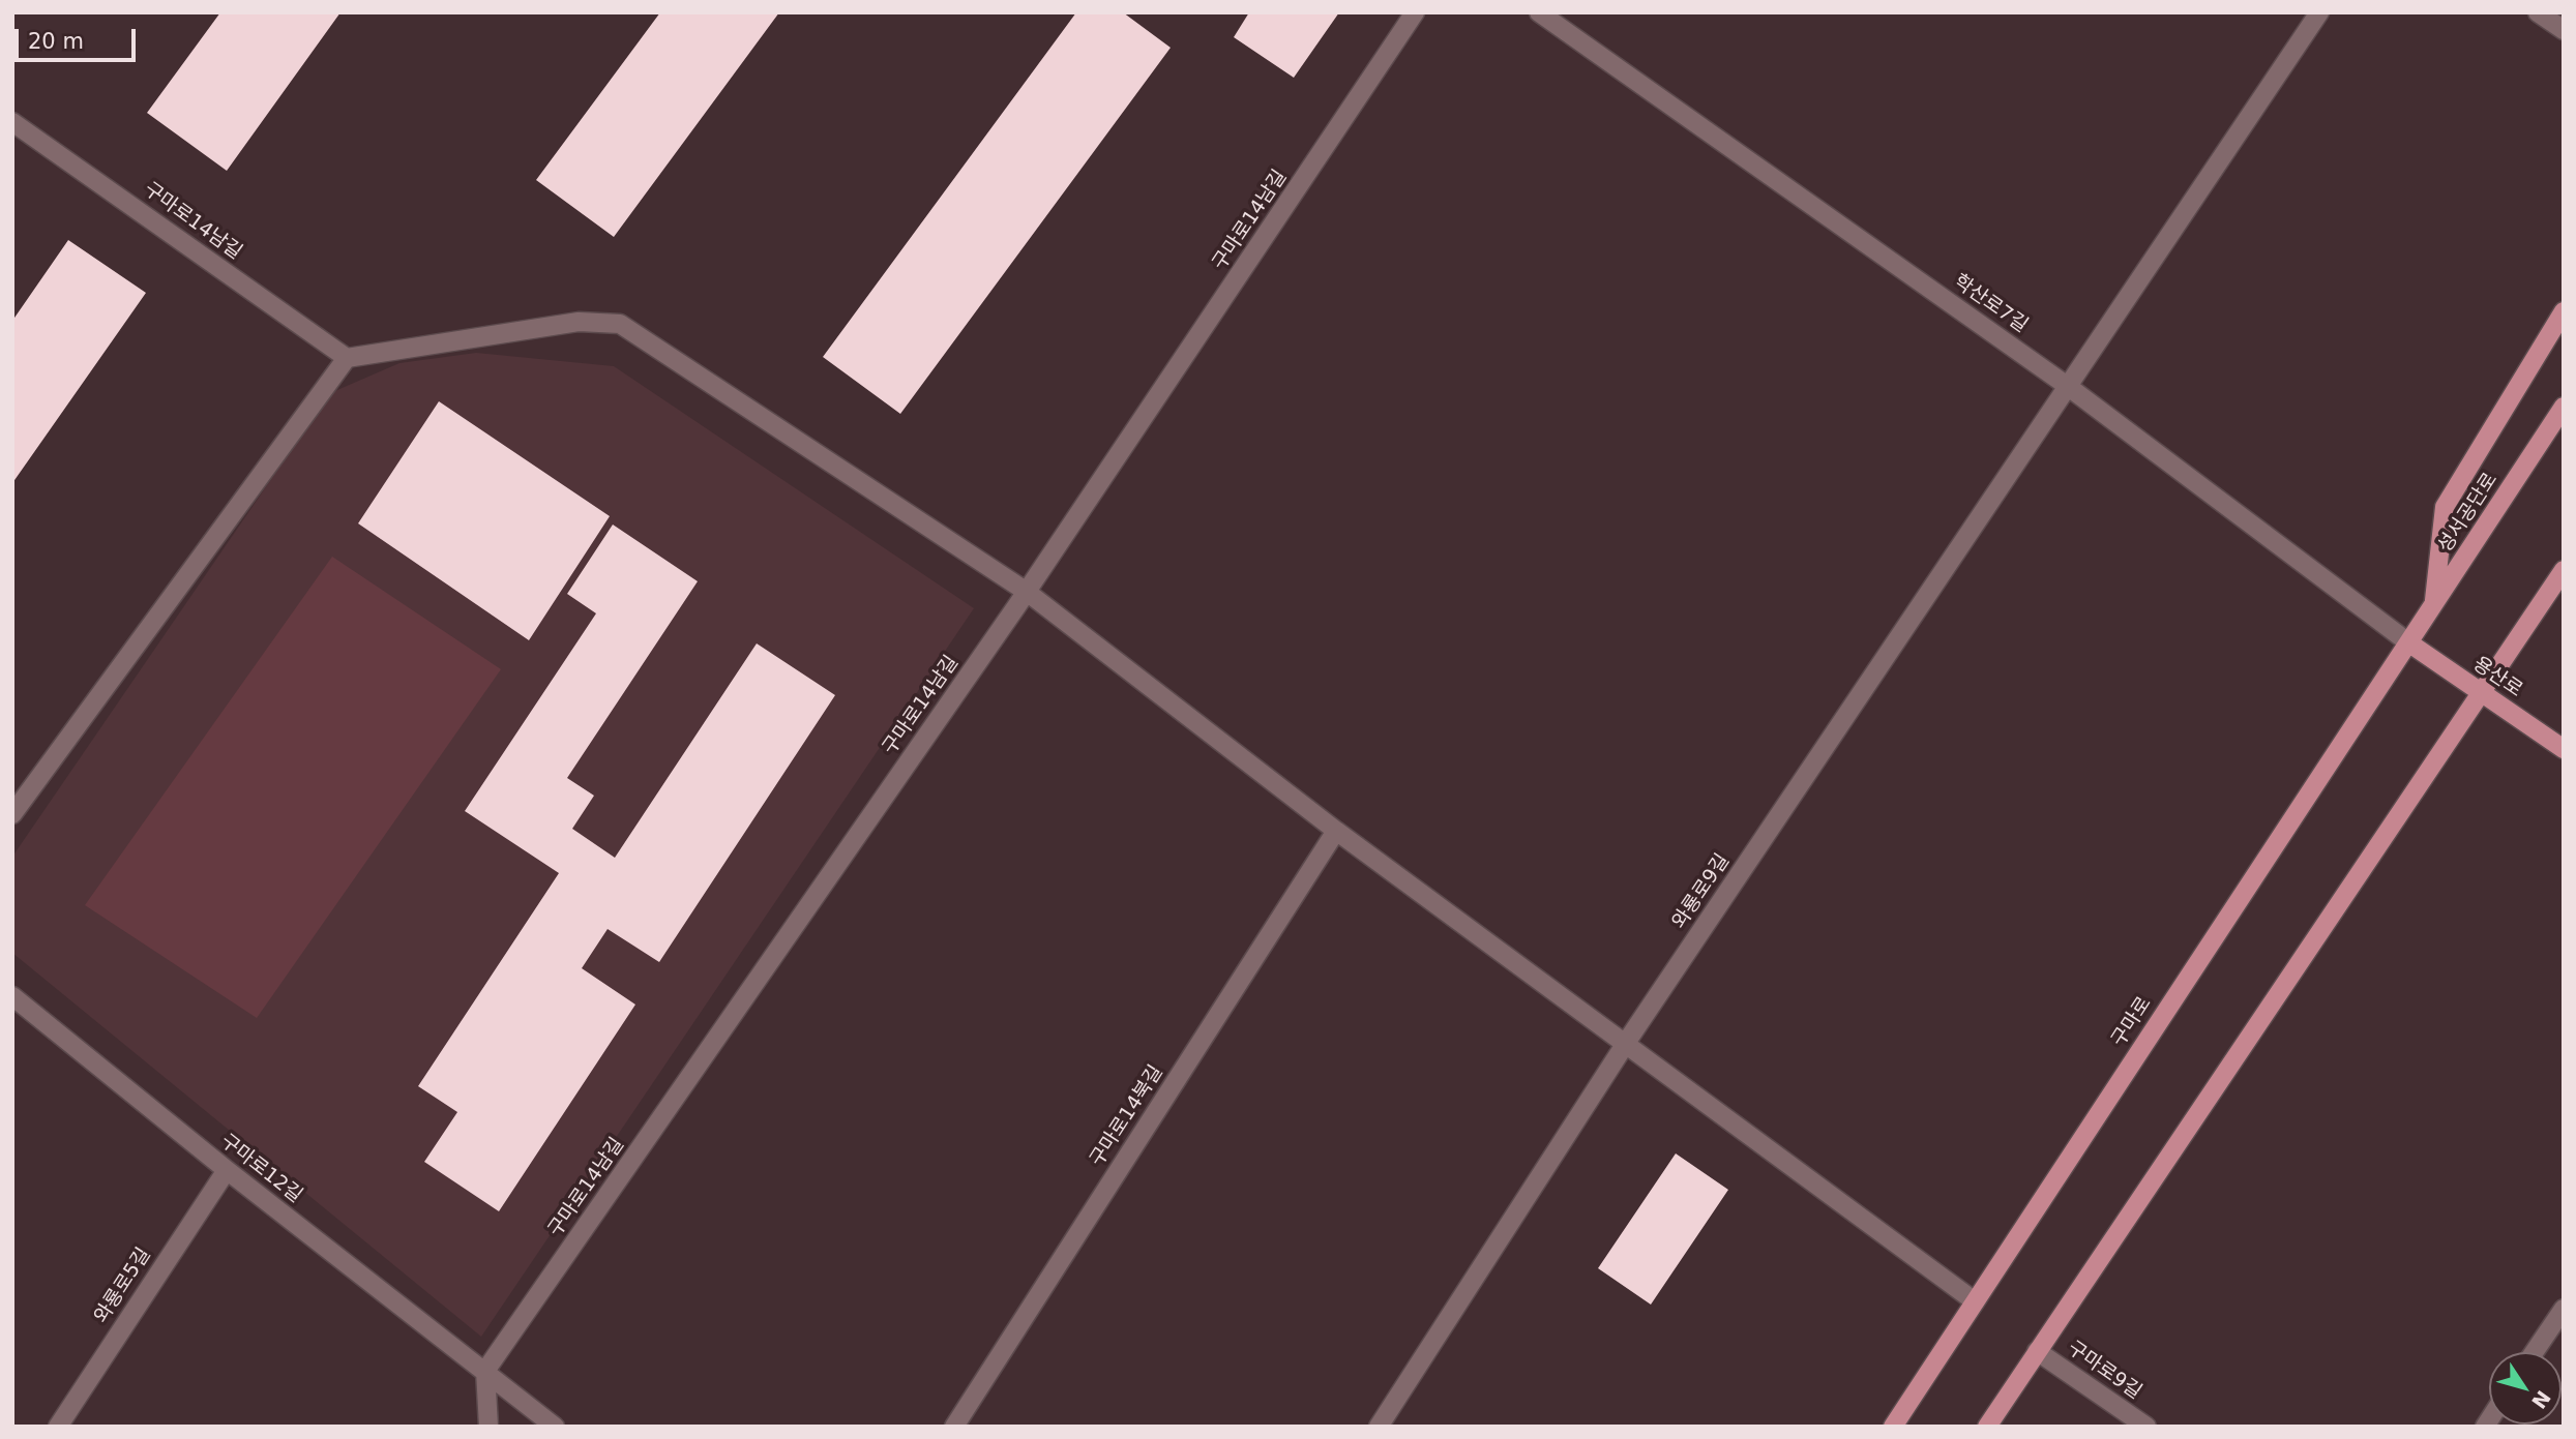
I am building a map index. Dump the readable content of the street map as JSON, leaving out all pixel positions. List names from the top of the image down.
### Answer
{
  "streets": {
    "main road": ["성서공단로", "용산로", "구마로"],
    "street": [
      "구마로14남길",
      "학산로7길",
      "와룡로9길",
      "구마로14북길",
      "구마로12길",
      "와룡로5길",
      "구마로9길"
    ]
  },
  "crossings": [
    ["구마로14남길", "구마로12길"],
    ["학산로7길", "성서공단로"],
    ["학산로7길", "용산로"],
    ["학산로7길", "와룡로9길"],
    ["학산로7길", "구마로"],
    ["성서공단로", "용산로"],
    ["성서공단로", "구마로"],
    ["용산로", "구마로"],
    ["구마로12길", "와룡로5길"]
  ],
  "scale_bar": "20 m",
  "north": "bottom right"
}
